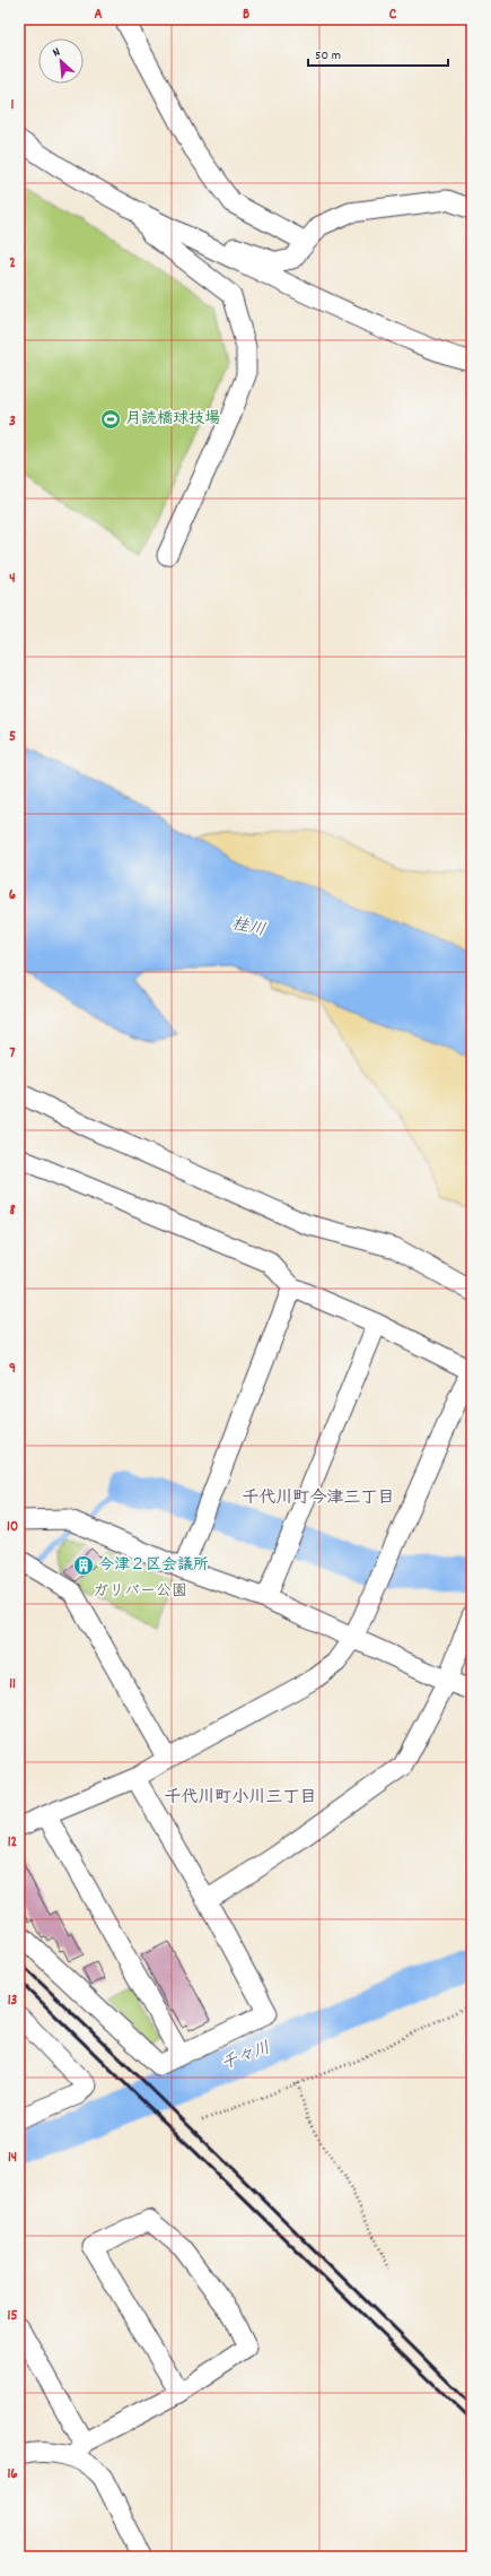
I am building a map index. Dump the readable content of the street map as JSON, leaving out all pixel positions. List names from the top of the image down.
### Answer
{
  "districts": ["千代川町今津三丁目", "千代川町小川三丁目"],
  "water": ["桂川", "千々川"],
  "parks": ["ガリバー公園"],
  "places": {
    "sports": ["月読橋球技場"],
    "building": ["今津２区会議所"]
  },
  "scale_bar": "50 m",
  "north": "top left",
  "grid": {
    "columns": ["A", "B", "C"],
    "rows": [
      "1",
      "2",
      "3",
      "4",
      "5",
      "6",
      "7",
      "8",
      "9",
      "10",
      "11",
      "12",
      "13",
      "14",
      "15",
      "16"
    ]
  }
}
